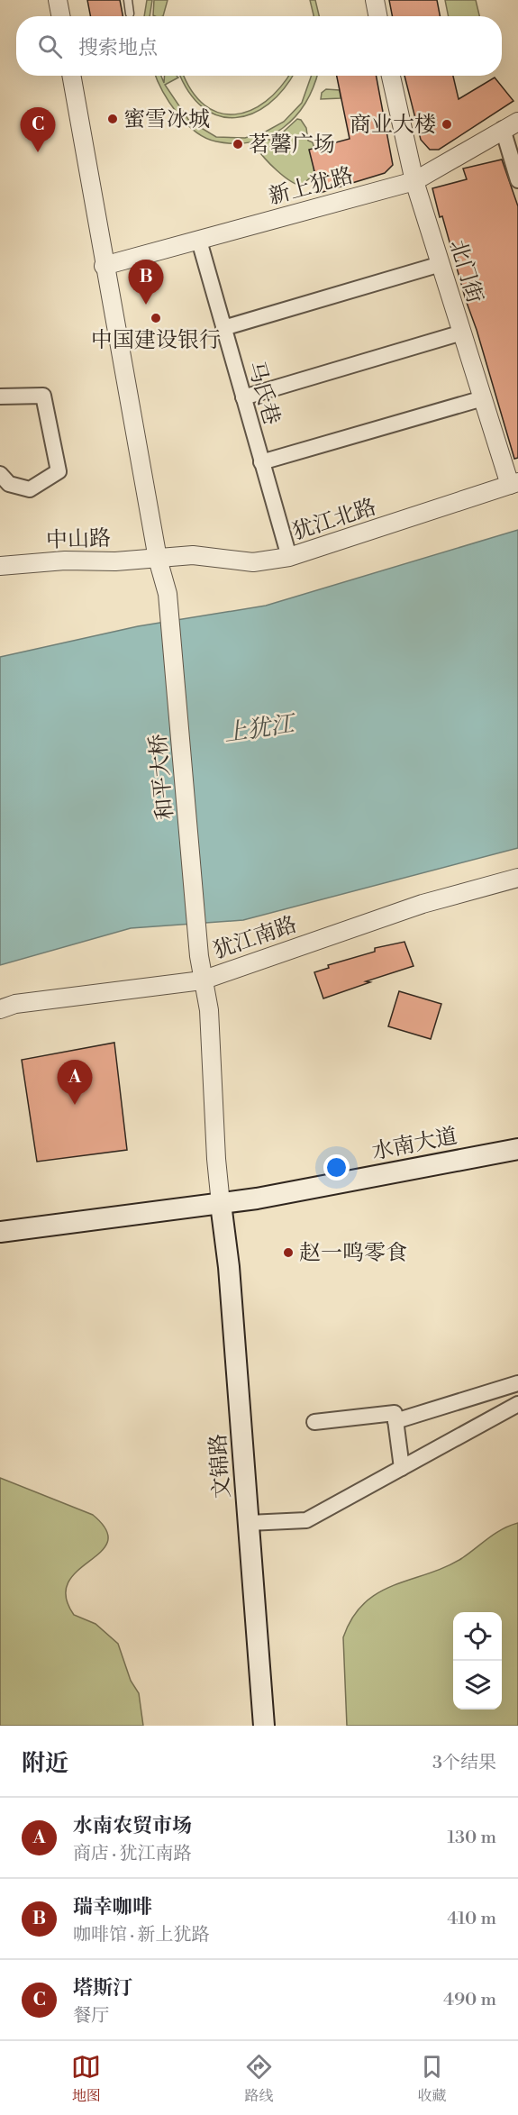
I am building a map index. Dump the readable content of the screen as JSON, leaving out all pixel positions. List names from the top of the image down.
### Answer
{
  "streets": {
    "main road": ["水南大道", "文锦路"],
    "street": [
      "新上犹路",
      "北门街",
      "马氏巷",
      "犹江北路",
      "中山路",
      "和平大桥",
      "犹江南路"
    ]
  },
  "crossings": [
    ["新上犹路", "北门街"],
    ["新上犹路", "马氏巷"],
    ["新上犹路", "和平大桥"],
    ["北门街", "犹江北路"],
    ["马氏巷", "犹江北路"],
    ["犹江北路", "中山路"],
    ["犹江北路", "和平大桥"],
    ["中山路", "和平大桥"],
    ["和平大桥", "犹江南路"],
    ["和平大桥", "水南大道"],
    ["和平大桥", "文锦路"],
    ["水南大道", "文锦路"]
  ],
  "water": ["上犹江"],
  "places": [
    "蜜雪冰城",
    "商业大楼",
    "茗馨广场",
    "中国建设银行",
    "赵一鸣零食"
  ],
  "page": {
    "search": "搜索地点",
    "pins": ["C", "B", "A"],
    "heading": ["附近", "3个结果"],
    "list": [
      {
        "mark": "A",
        "name": "水南农贸市场",
        "note": "商店 · 犹江南路",
        "value": "130 m"
      },
      {
        "mark": "B",
        "name": "瑞幸咖啡",
        "note": "咖啡馆 · 新上犹路",
        "value": "410 m"
      },
      {
        "mark": "C",
        "name": "塔斯汀",
        "note": "餐厅",
        "value": "490 m"
      }
    ],
    "nav": ["地图", "路线", "收藏"]
  }
}
